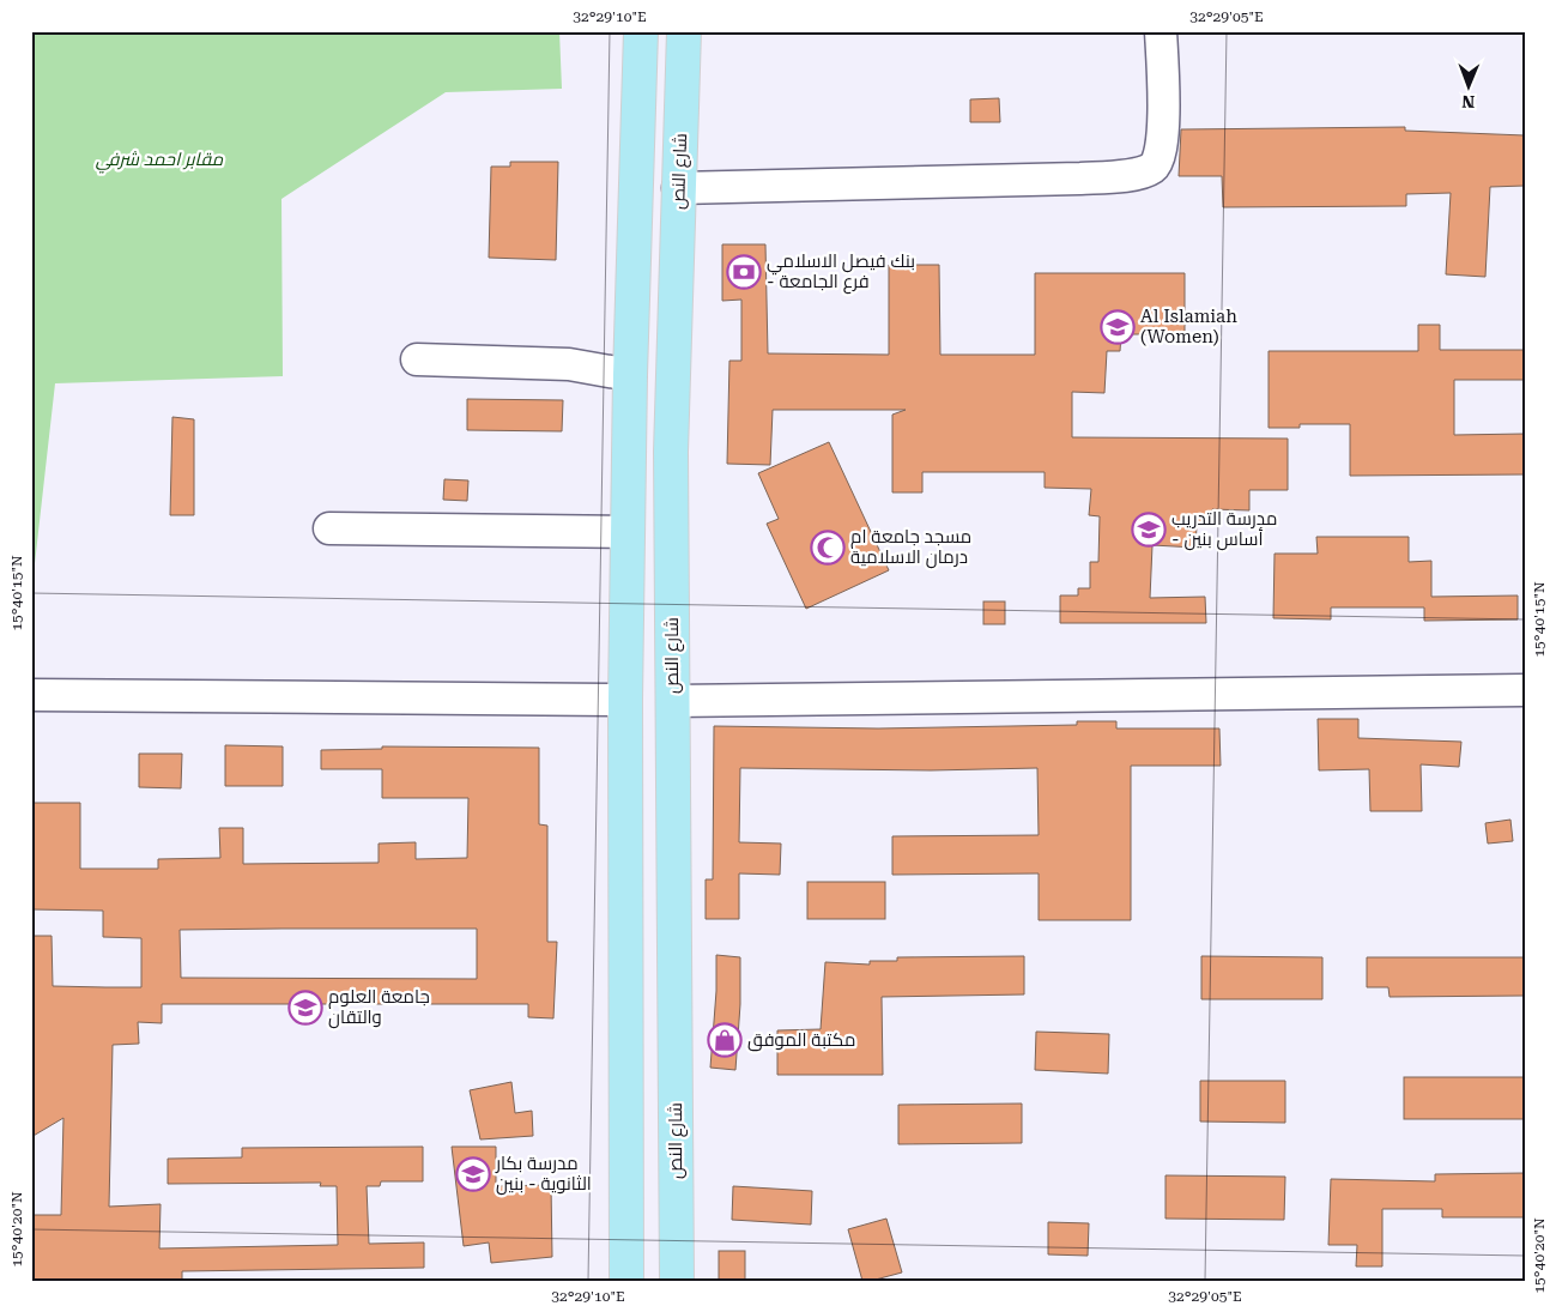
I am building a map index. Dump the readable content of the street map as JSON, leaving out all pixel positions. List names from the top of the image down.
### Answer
{
  "streets": {
    "main road": ["شارع النص"]
  },
  "parks": ["مقابر احمد شرفي"],
  "places": {
    "bank": ["بنك فيصل الاسلامي - فرع الجامعة"],
    "school or university": [
      "Al Islamiah (Women)",
      "مدرسة التدريب - أساس بنين",
      "جامعة العلوم والتقان",
      "مدرسة بكار الثانوية - بنين"
    ],
    "mosque": ["مسجد جامعة ام درمان الاسلامية"],
    "shop": ["مكتبة الموفق"]
  },
  "north": "bottom",
  "coordinates": [
    "32°29'10\"E",
    "32°29'05\"E",
    "15°40'15\"N",
    "15°40'20\"N"
  ]
}
